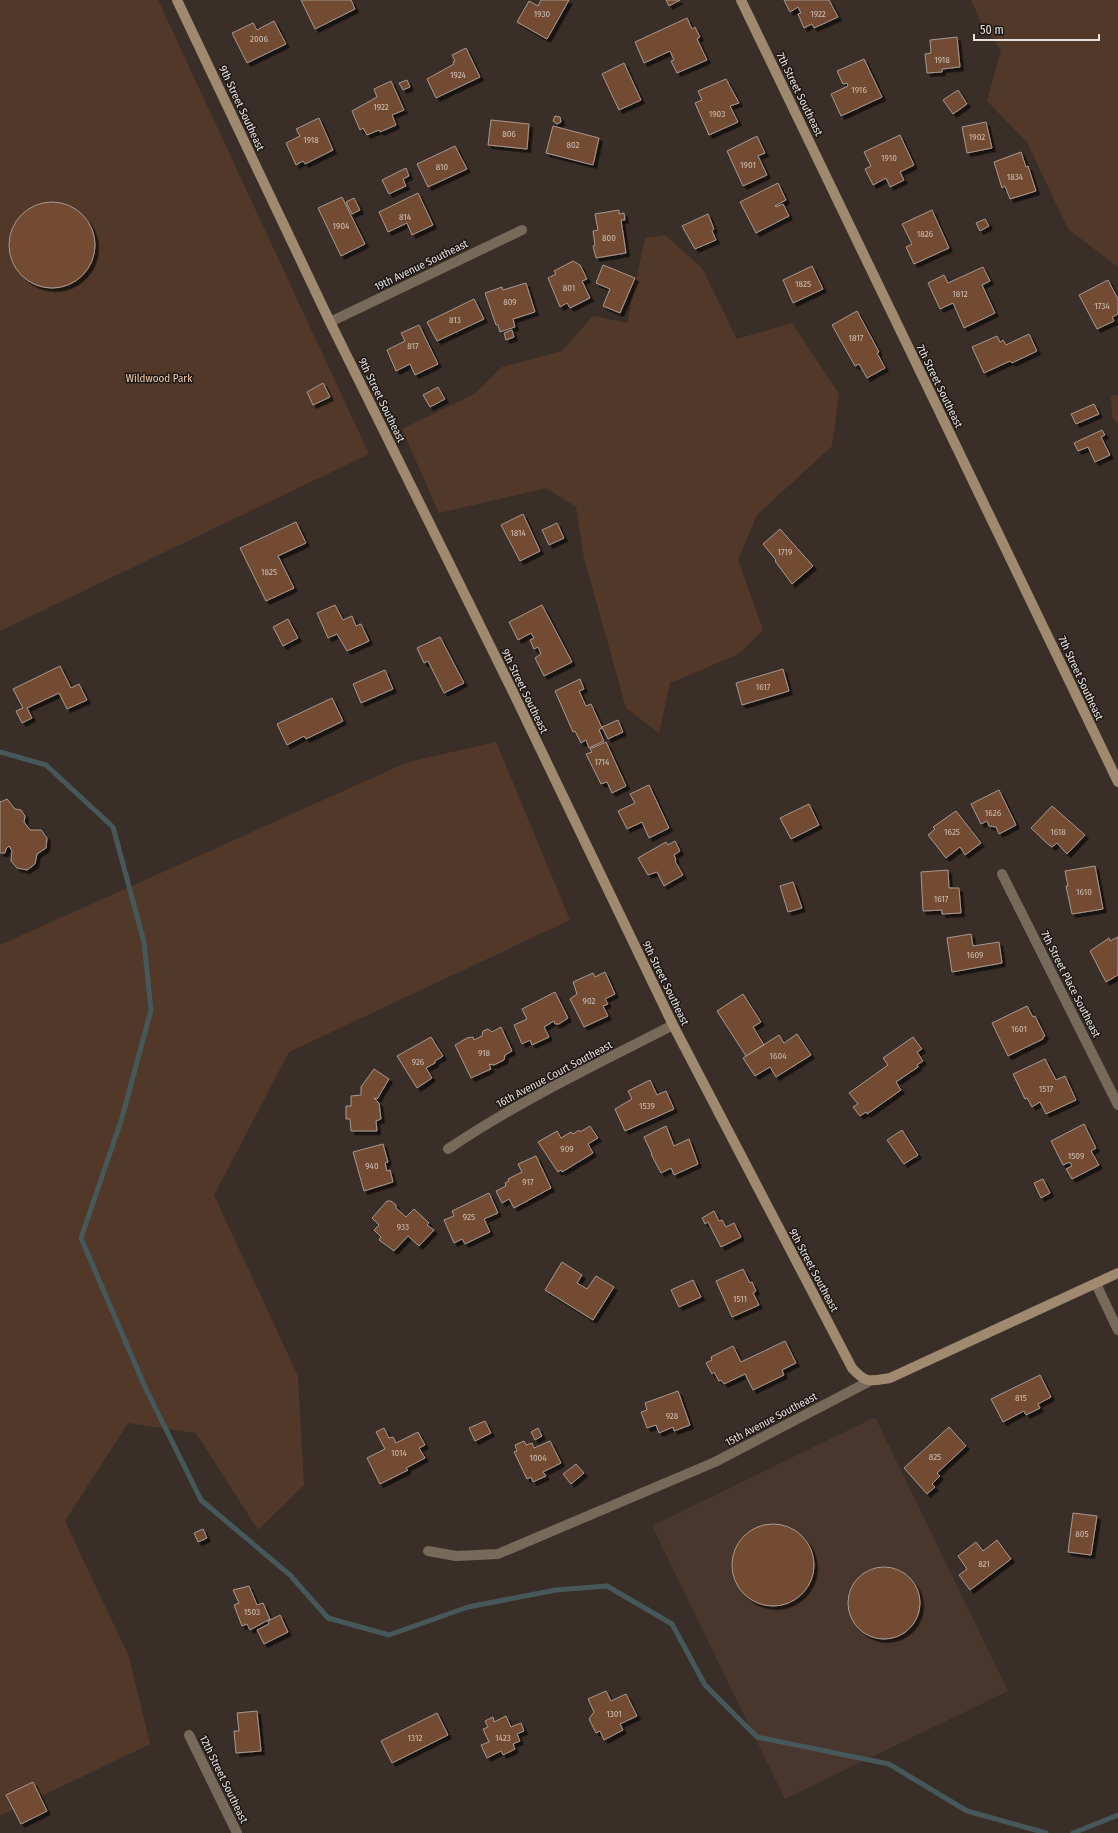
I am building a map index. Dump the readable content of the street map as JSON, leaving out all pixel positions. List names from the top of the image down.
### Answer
{
  "streets": {
    "street": [
      "7th Street Southeast",
      "9th Street Southeast",
      "19th Avenue Southeast",
      "7th Street Place Southeast",
      "16th Avenue Court Southeast",
      "15th Avenue Southeast",
      "12th Street Southeast"
    ]
  },
  "crossings": [
    ["9th Street Southeast", "19th Avenue Southeast"],
    ["9th Street Southeast", "16th Avenue Court Southeast"],
    ["9th Street Southeast", "15th Avenue Southeast"]
  ],
  "parks": ["Wildwood Park"],
  "house_numbers": [
    "1930",
    "1922",
    "2006",
    "1918",
    "1924",
    "1916",
    "1922",
    "1903",
    "806",
    "1902",
    "1918",
    "802",
    "1910",
    "1901",
    "810",
    "1834",
    "814",
    "1904",
    "1826",
    "800",
    "1825",
    "801",
    "1812",
    "809",
    "1734",
    "813",
    "1817",
    "817",
    "1814",
    "1719",
    "1825",
    "1617",
    "1714",
    "1626",
    "1625",
    "1618",
    "1610",
    "1617",
    "1609",
    "902",
    "1601",
    "918",
    "1604",
    "926",
    "1517",
    "1539",
    "909",
    "1509",
    "940",
    "917",
    "925",
    "933",
    "1511",
    "815",
    "928",
    "1014",
    "825",
    "1004",
    "805",
    "821",
    "1503",
    "1301",
    "1312",
    "1423"
  ],
  "scale_bar": "50 m"
}
